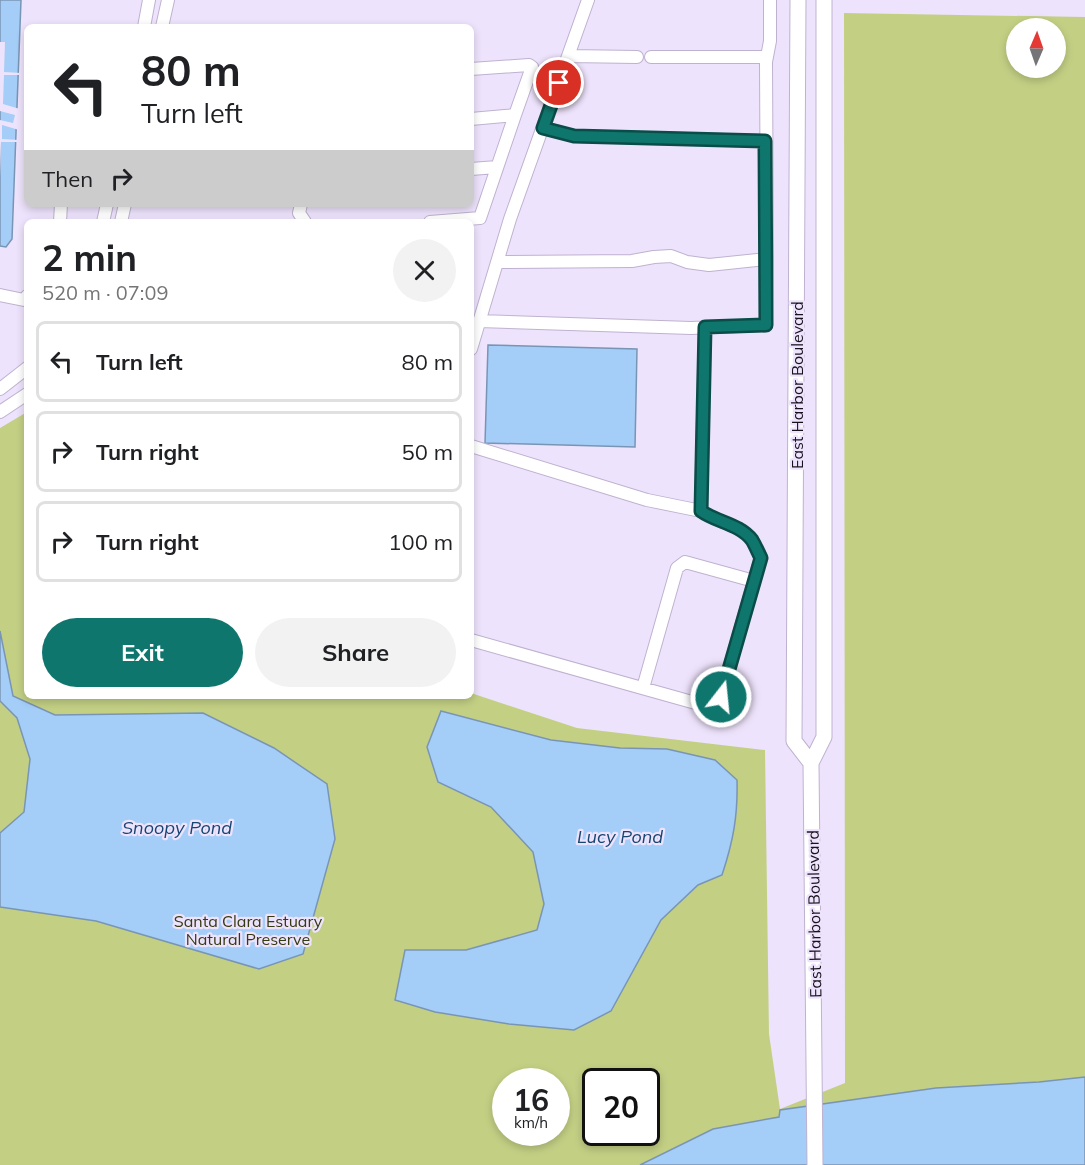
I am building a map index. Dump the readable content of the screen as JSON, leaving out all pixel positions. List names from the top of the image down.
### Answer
{
  "streets": {
    "main road": ["East Harbor Boulevard"]
  },
  "water": ["Snoopy Pond", "Lucy Pond"],
  "parks": ["Santa Clara Estuary Natural Preserve"],
  "north": "top",
  "page": {
    "turn": ["80 m", "Turn left"],
    "then": "Then",
    "heading": ["2 min", "520 m · 07:09"],
    "list": [
      {
        "name": "Turn left",
        "value": "80 m"
      },
      {
        "name": "Turn right",
        "value": "50 m"
      },
      {
        "name": "Turn right",
        "value": "100 m"
      }
    ],
    "buttons": ["Exit", "Share"],
    "speed": "16 km/h",
    "limit": "20"
  }
}
